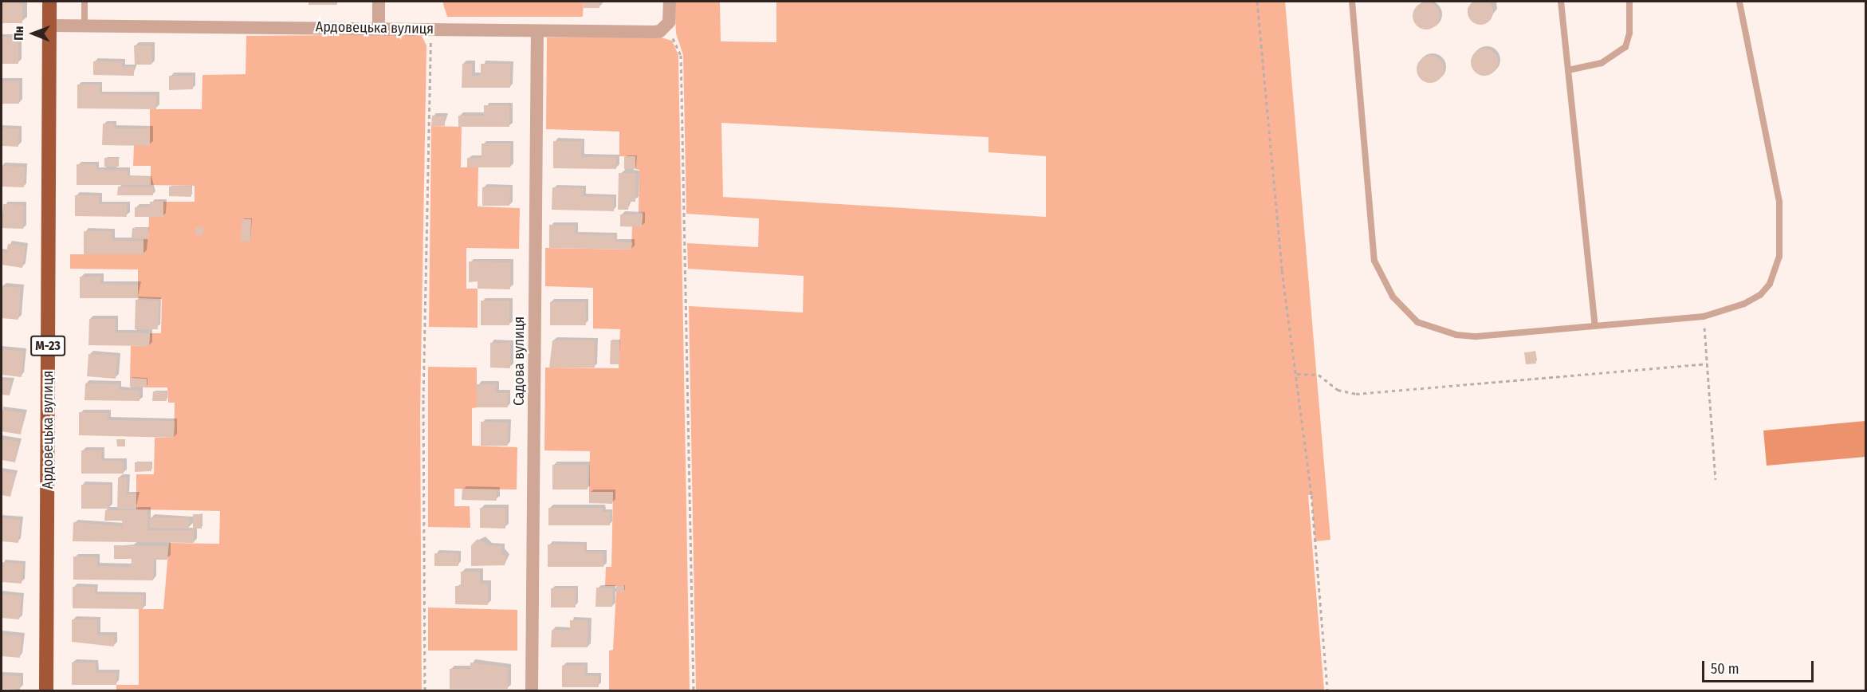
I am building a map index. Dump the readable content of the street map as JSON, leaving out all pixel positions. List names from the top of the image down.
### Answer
{
  "streets": {
    "highway": ["Ардовецька вулиця", "М-23"],
    "street": ["Садова вулиця"]
  },
  "crossings": [
    ["Ардовецька вулиця", "Садова вулиця"]
  ],
  "scale_bar": "50 m",
  "north": "left"
}
